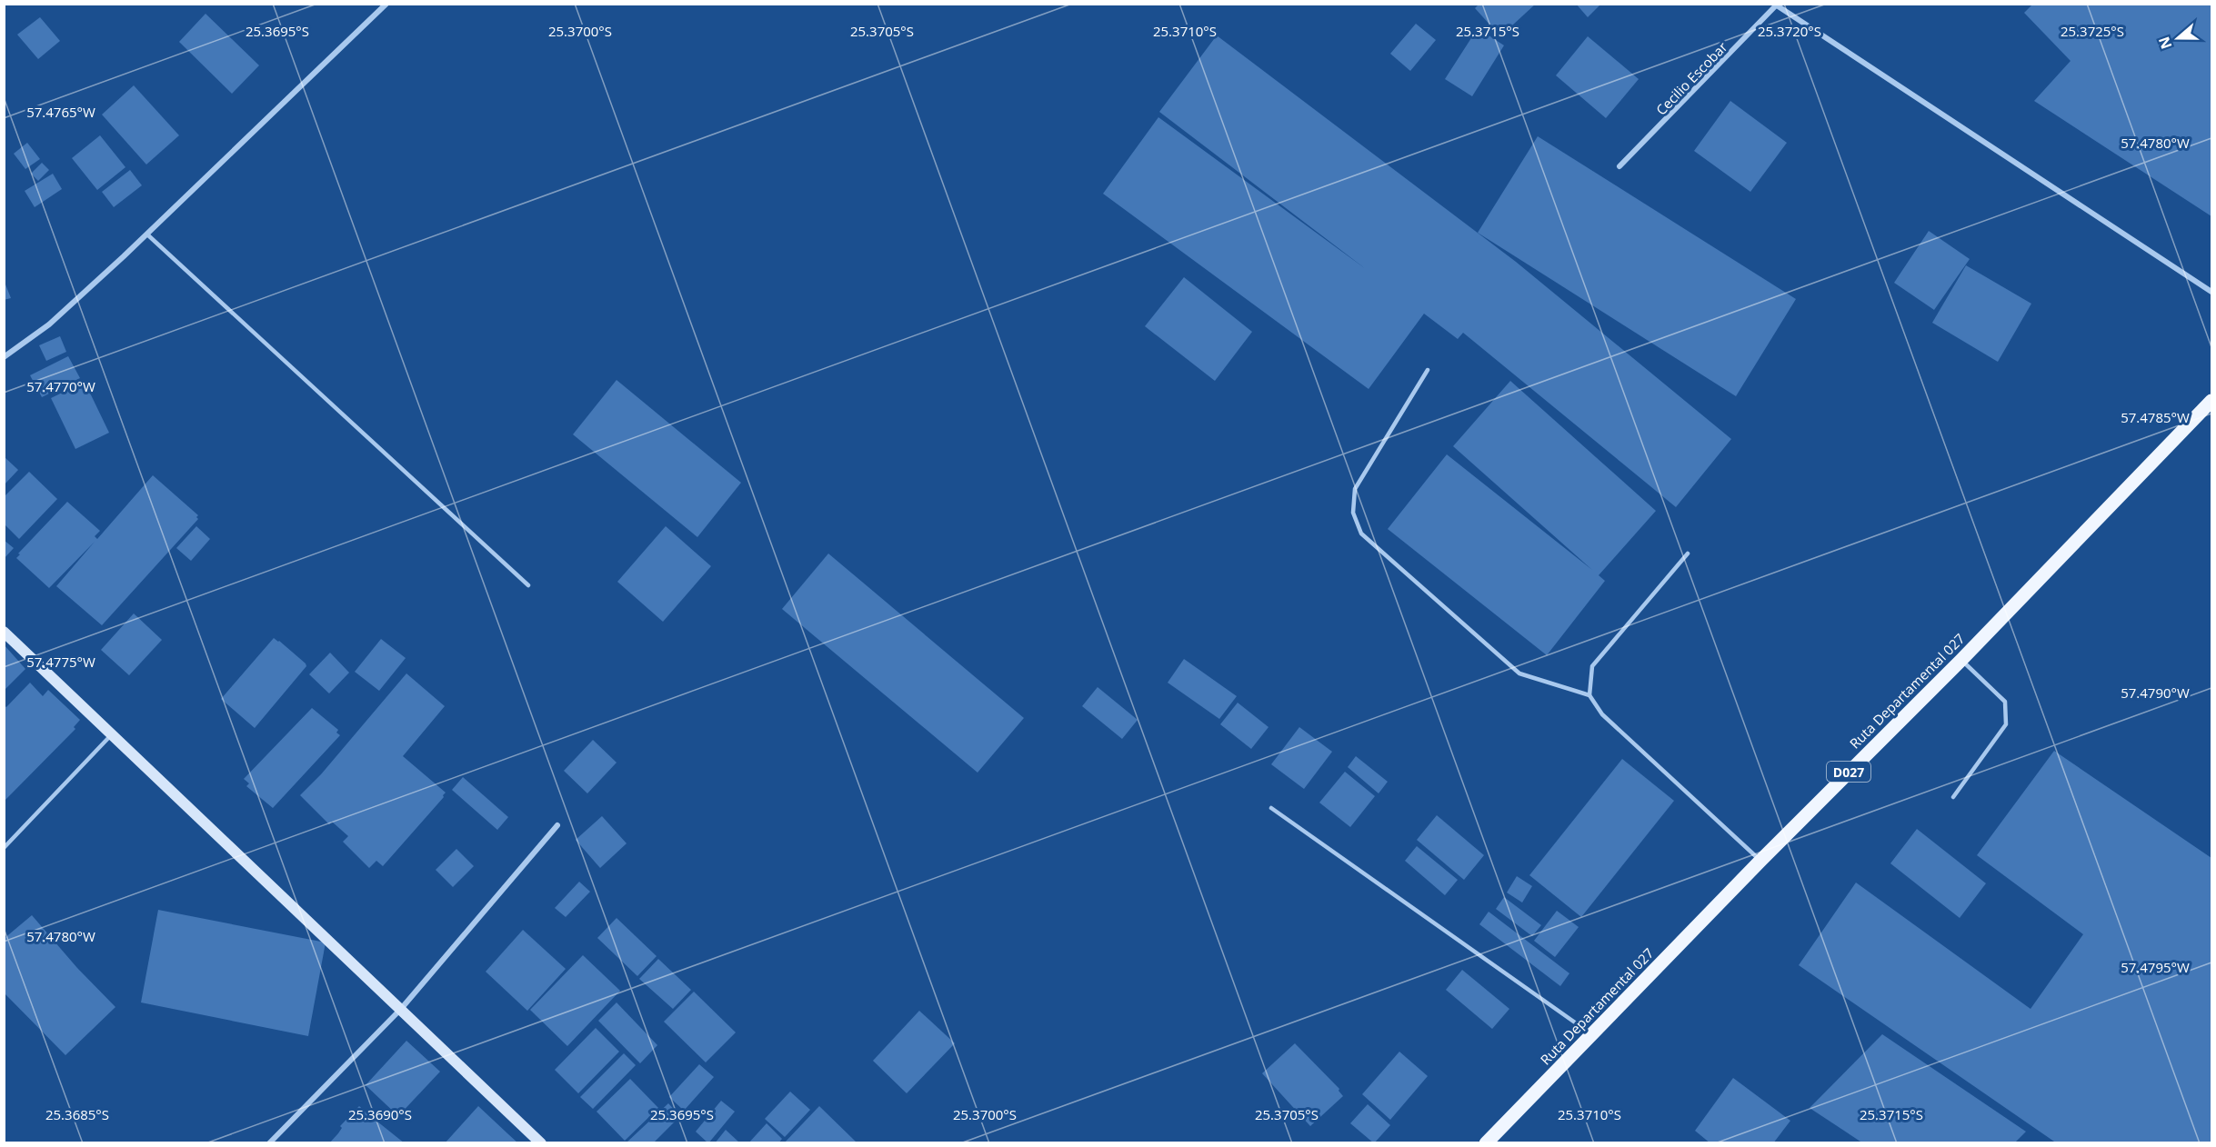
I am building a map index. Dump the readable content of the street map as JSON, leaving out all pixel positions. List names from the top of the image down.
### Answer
{
  "streets": {
    "main road": ["Ruta Departamental 027", "D027"],
    "street": ["Cecilio Escobar"]
  },
  "north": "left",
  "coordinates": [
    "25.3695°S",
    "25.3700°S",
    "25.3705°S",
    "25.3710°S",
    "25.3715°S",
    "25.3720°S",
    "25.3725°S",
    "57.4765°W",
    "57.4780°W",
    "57.4770°W",
    "57.4785°W",
    "57.4775°W",
    "57.4790°W",
    "57.4795°W",
    "25.3685°S",
    "25.3690°S"
  ]
}
